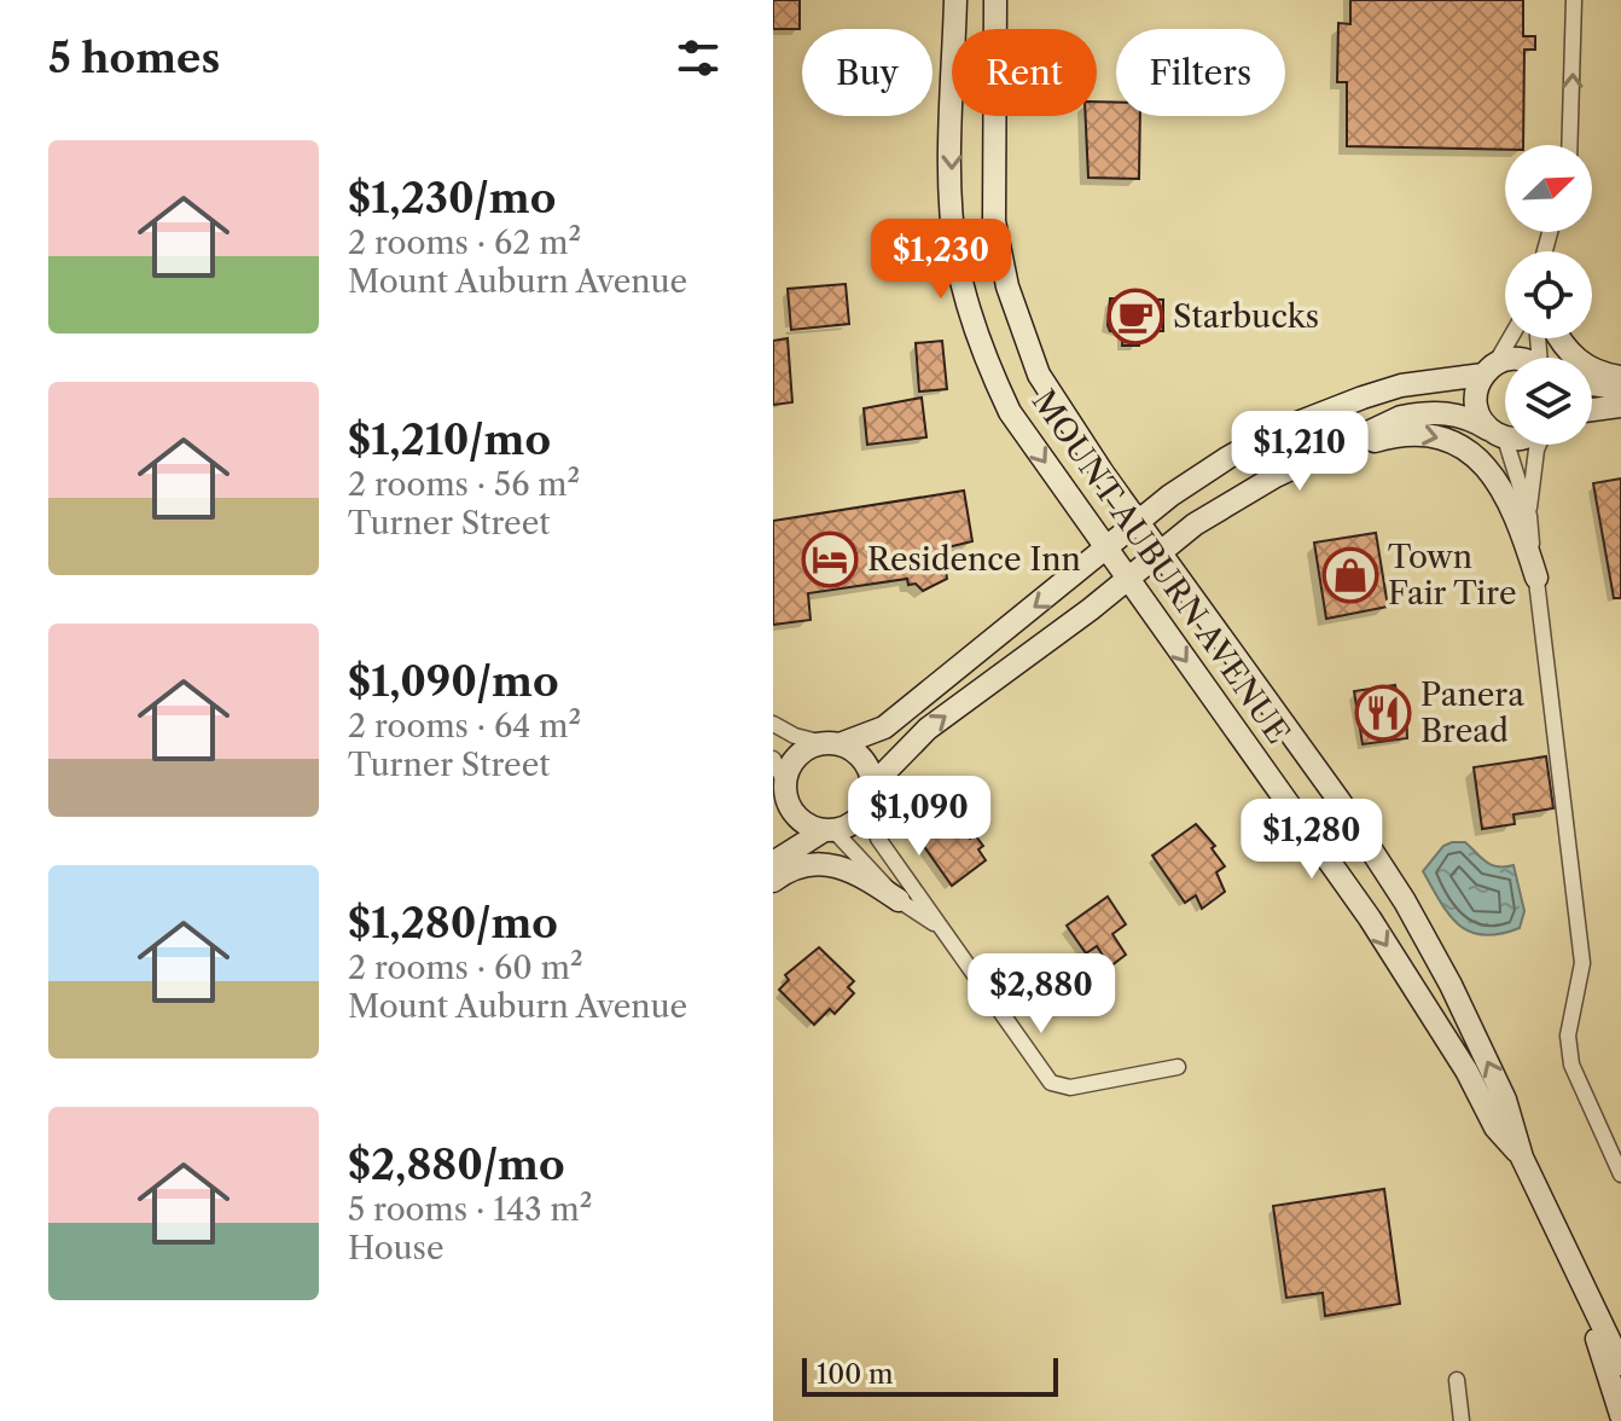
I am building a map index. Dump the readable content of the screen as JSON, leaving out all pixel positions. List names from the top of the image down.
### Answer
{
  "streets": {
    "main road": ["MOUNT AUBURN AVENUE"]
  },
  "places": {
    "cafe": ["Starbucks"],
    "hotel": ["Residence Inn"],
    "shop": ["Town Fair Tire"],
    "restaurant": ["Panera Bread"]
  },
  "scale_bar": "100 m",
  "north": "top right",
  "page": {
    "heading": "5 homes",
    "chip": ["Buy", "Rent", "Filters"],
    "list": [
      {
        "name": "$1,230/mo",
        "note": "2 rooms · 62 m² · Mount Auburn Avenue"
      },
      {
        "name": "$1,210/mo",
        "note": "2 rooms · 56 m² · Turner Street"
      },
      {
        "name": "$1,090/mo",
        "note": "2 rooms · 64 m² · Turner Street"
      },
      {
        "name": "$1,280/mo",
        "note": "2 rooms · 60 m² · Mount Auburn Avenue"
      },
      {
        "name": "$2,880/mo",
        "note": "5 rooms · 143 m² · House"
      }
    ],
    "price": [
      "$1,230",
      "$1,210",
      "$1,090",
      "$1,280",
      "$2,880"
    ],
    "scale": "100 m"
  }
}
